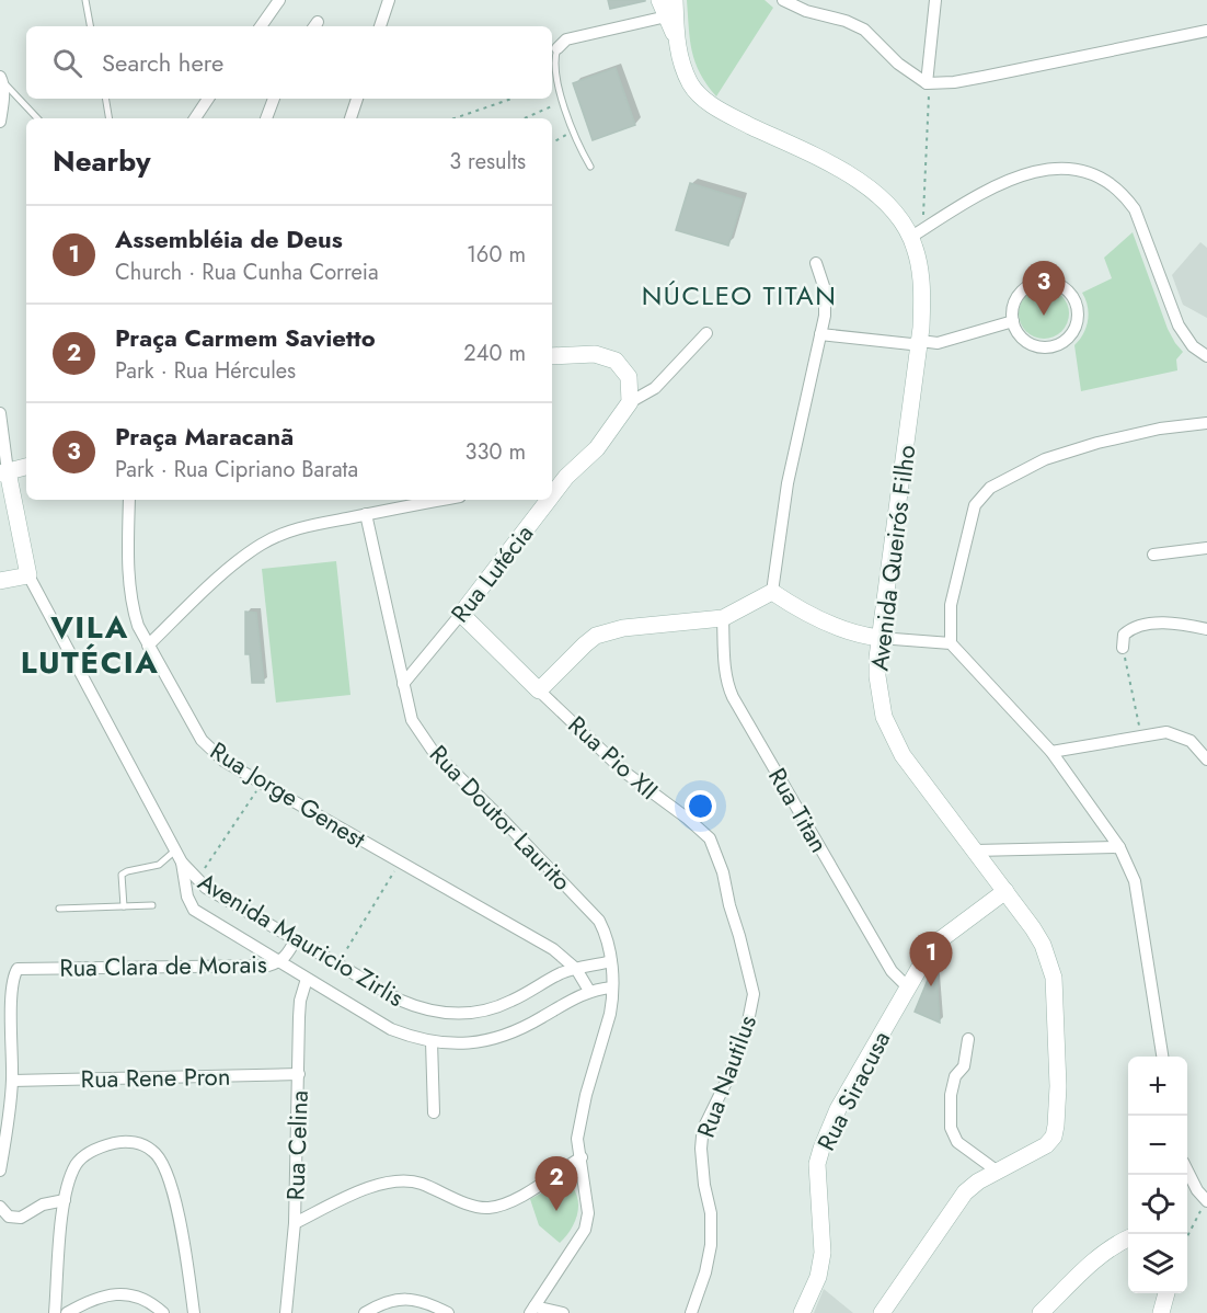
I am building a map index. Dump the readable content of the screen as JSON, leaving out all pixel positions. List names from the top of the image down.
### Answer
{
  "streets": {
    "main road": [
      "Avenida Queirós Filho",
      "Rua Lutécia",
      "Rua Pio XII",
      "Rua Siracusa"
    ],
    "street": [
      "Rua Jorge Genest",
      "Rua Titan",
      "Rua Doutor Laurito",
      "Avenida Mauricio Zirlis",
      "Rua Clara de Morais",
      "Rua Nautilus",
      "Rua Rene Pron",
      "Rua Celina"
    ]
  },
  "crossings": [
    ["Avenida Queirós Filho", "Rua Siracusa"],
    ["Rua Lutécia", "Rua Pio XII"],
    ["Rua Lutécia", "Rua Doutor Laurito"],
    ["Rua Pio XII", "Rua Nautilus"],
    ["Rua Jorge Genest", "Avenida Mauricio Zirlis"],
    ["Rua Titan", "Rua Siracusa"],
    ["Rua Doutor Laurito", "Avenida Mauricio Zirlis"],
    ["Avenida Mauricio Zirlis", "Rua Clara de Morais"],
    ["Rua Clara de Morais", "Rua Rene Pron"],
    ["Rua Rene Pron", "Rua Celina"]
  ],
  "districts": ["NÚCLEO TITAN", "VILA LUTÉCIA"],
  "page": {
    "search": "Search here",
    "heading": ["Nearby", "3 results"],
    "list": [
      {
        "mark": "1",
        "name": "Assembléia de Deus",
        "note": "Church · Rua Cunha Correia",
        "value": "160 m"
      },
      {
        "mark": "2",
        "name": "Praça Carmem Savietto",
        "note": "Park · Rua Hércules",
        "value": "240 m"
      },
      {
        "mark": "3",
        "name": "Praça Maracanã",
        "note": "Park · Rua Cipriano Barata",
        "value": "330 m"
      }
    ],
    "pins": ["3", "1", "2"],
    "map_buttons": ["+", "−"]
  }
}
